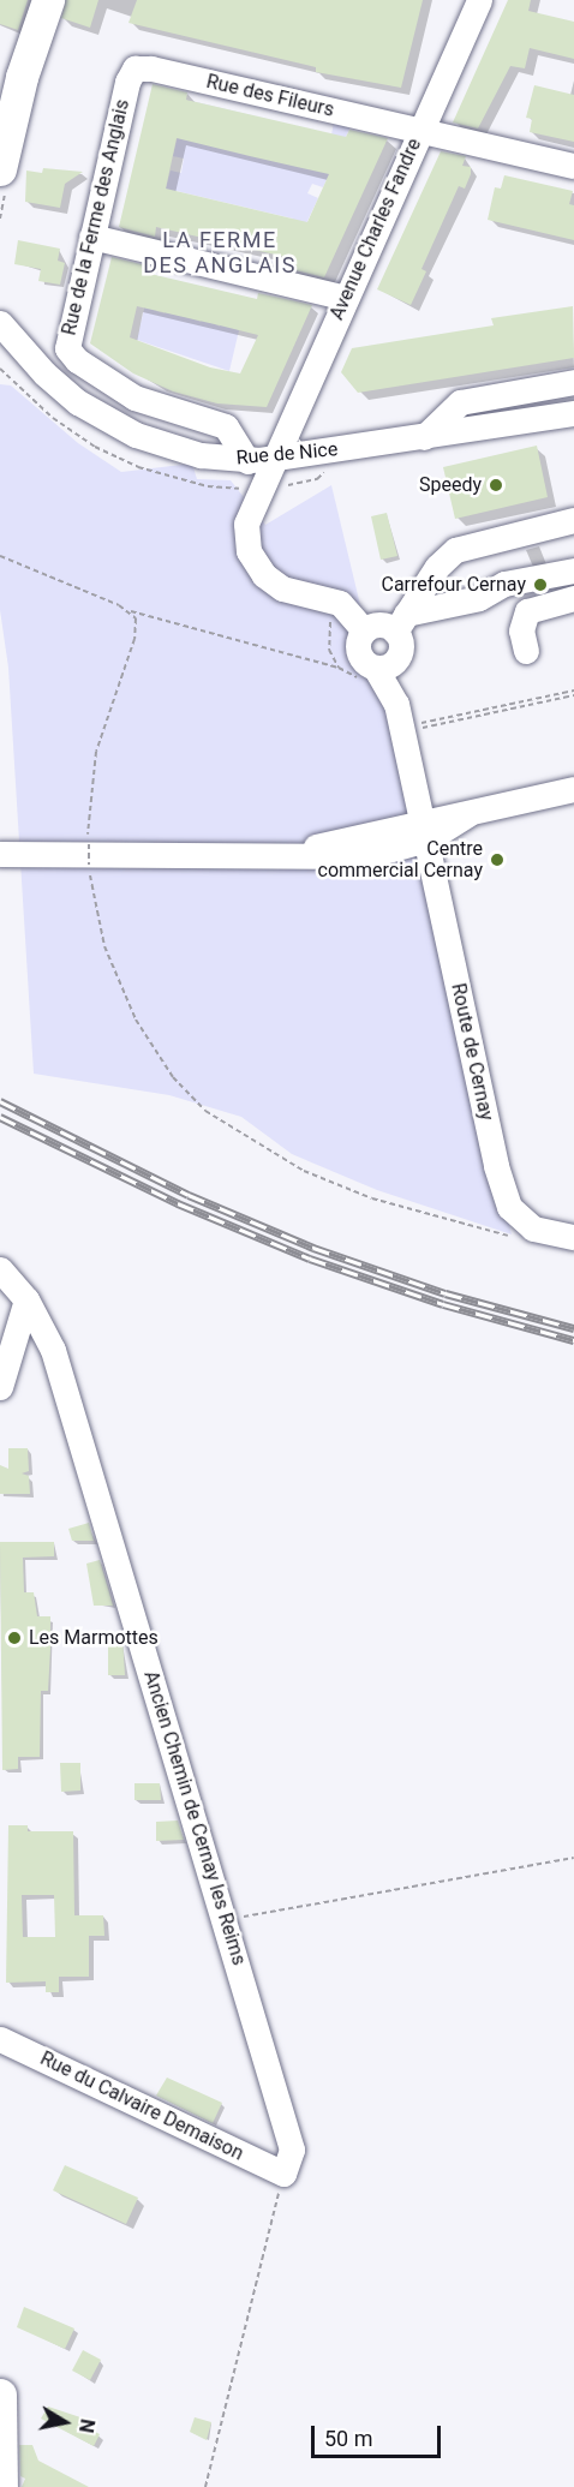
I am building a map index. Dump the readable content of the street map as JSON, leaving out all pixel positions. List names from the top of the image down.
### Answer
{
  "streets": {
    "street": [
      "Rue des Fileurs",
      "Rue de la Ferme des Anglais",
      "Avenue Charles Fandre",
      "Rue de Nice",
      "Route de Cernay",
      "Ancien Chemin de Cernay les Reims",
      "Rue du Calvaire Demaison"
    ]
  },
  "crossings": [
    ["Rue des Fileurs", "Rue de la Ferme des Anglais"],
    ["Rue des Fileurs", "Avenue Charles Fandre"],
    ["Rue de la Ferme des Anglais", "Rue de Nice"],
    ["Avenue Charles Fandre", "Rue de Nice"],
    ["Avenue Charles Fandre", "Route de Cernay"],
    ["Ancien Chemin de Cernay les Reims", "Rue du Calvaire Demaison"]
  ],
  "districts": ["LA FERME DES ANGLAIS"],
  "places": [
    "Speedy",
    "Carrefour Cernay",
    "Centre commercial Cernay",
    "Les Marmottes"
  ],
  "scale_bar": "50 m",
  "north": "right"
}
